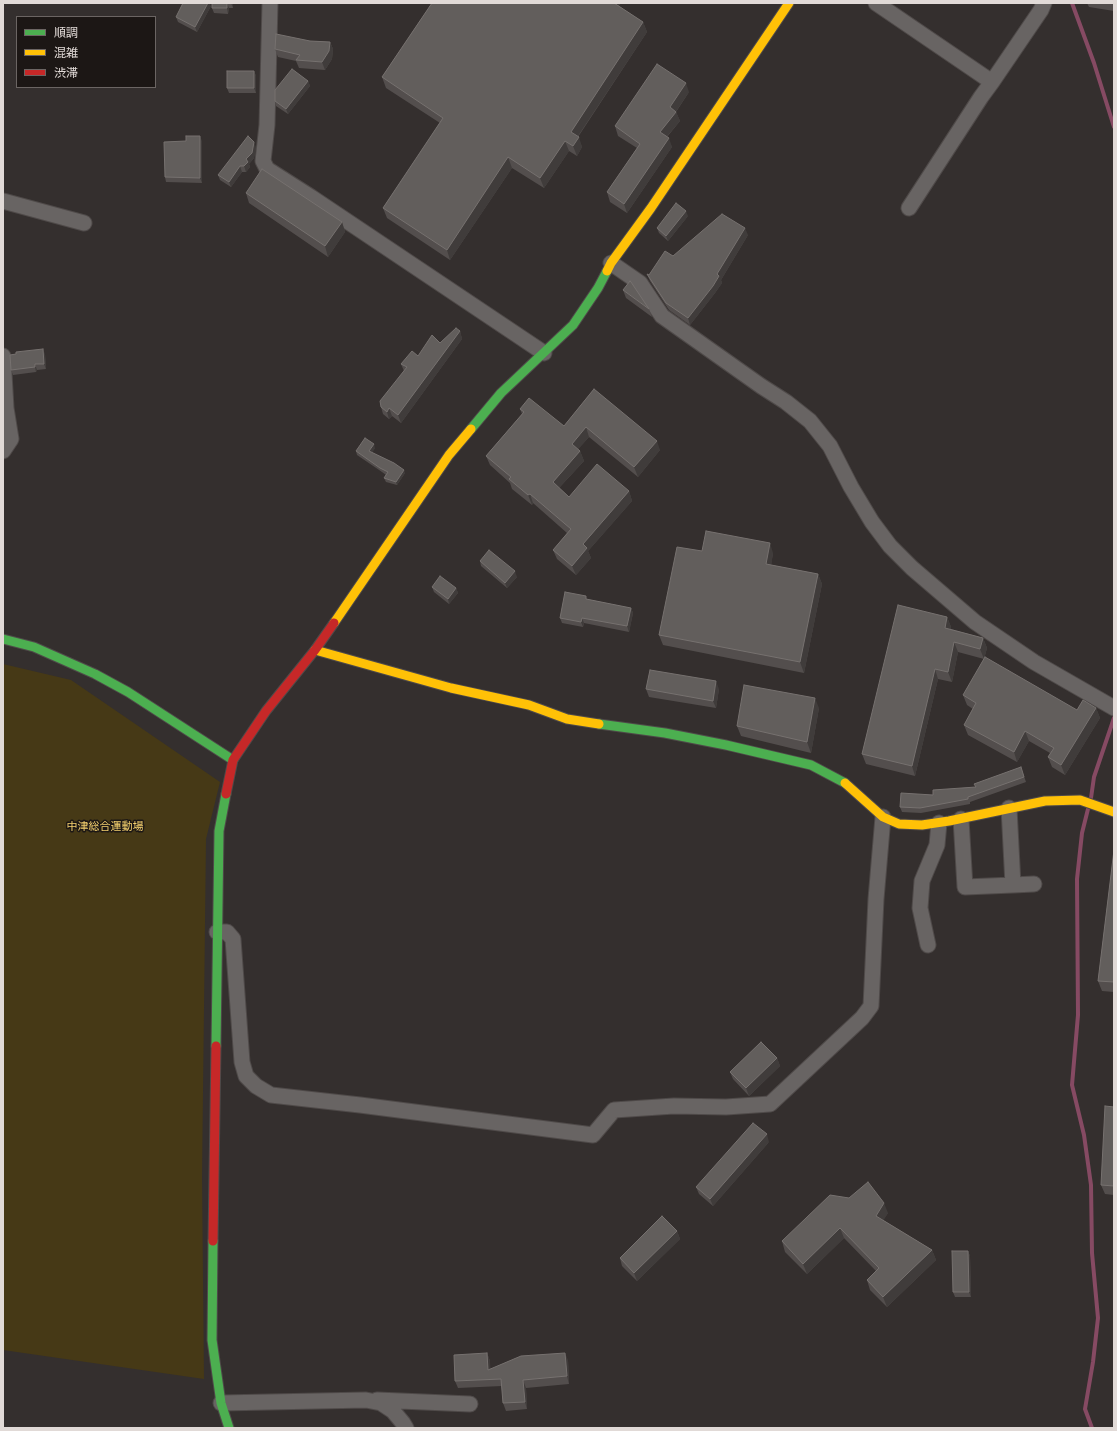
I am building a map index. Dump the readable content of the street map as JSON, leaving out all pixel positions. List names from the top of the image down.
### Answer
{
  "parks": ["中津総合運動場"],
  "legend": ["順調", "混雑", "渋滞"]
}
